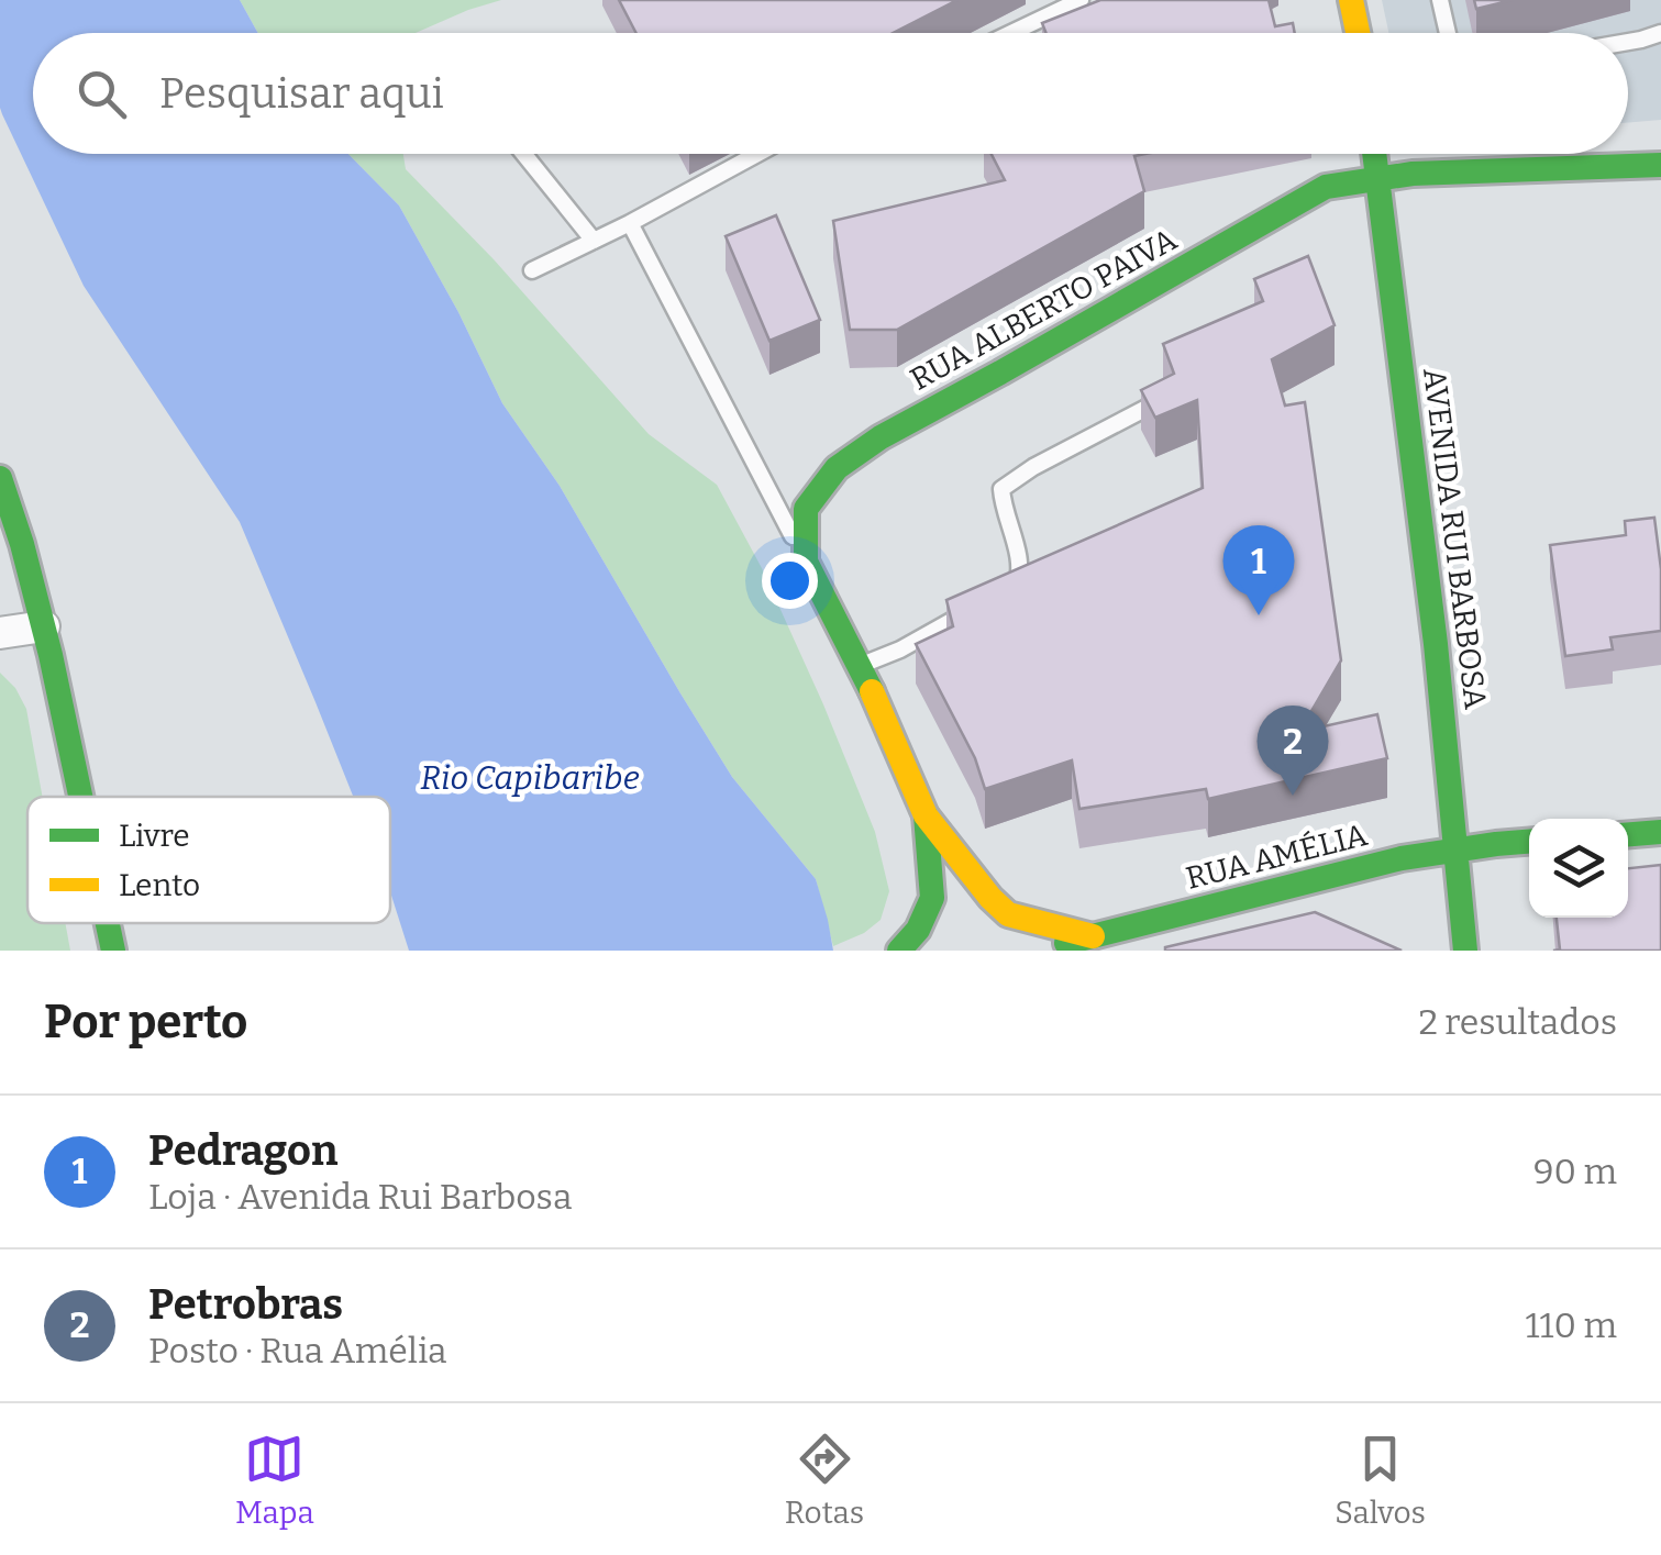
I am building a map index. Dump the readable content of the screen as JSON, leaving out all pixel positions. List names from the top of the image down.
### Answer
{
  "streets": {
    "main road": ["RUA ALBERTO PAIVA", "AVENIDA RUI BARBOSA", "RUA AMÉLIA"]
  },
  "crossings": [
    ["RUA ALBERTO PAIVA", "AVENIDA RUI BARBOSA"],
    ["AVENIDA RUI BARBOSA", "RUA AMÉLIA"]
  ],
  "water": ["Rio Capibaribe"],
  "legend": ["Livre", "Lento"],
  "page": {
    "search": "Pesquisar aqui",
    "pins": ["1", "2"],
    "heading": ["Por perto", "2 resultados"],
    "list": [
      {
        "mark": "1",
        "name": "Pedragon",
        "note": "Loja · Avenida Rui Barbosa",
        "value": "90 m"
      },
      {
        "mark": "2",
        "name": "Petrobras",
        "note": "Posto · Rua Amélia",
        "value": "110 m"
      }
    ],
    "nav": ["Mapa", "Rotas", "Salvos"]
  }
}
